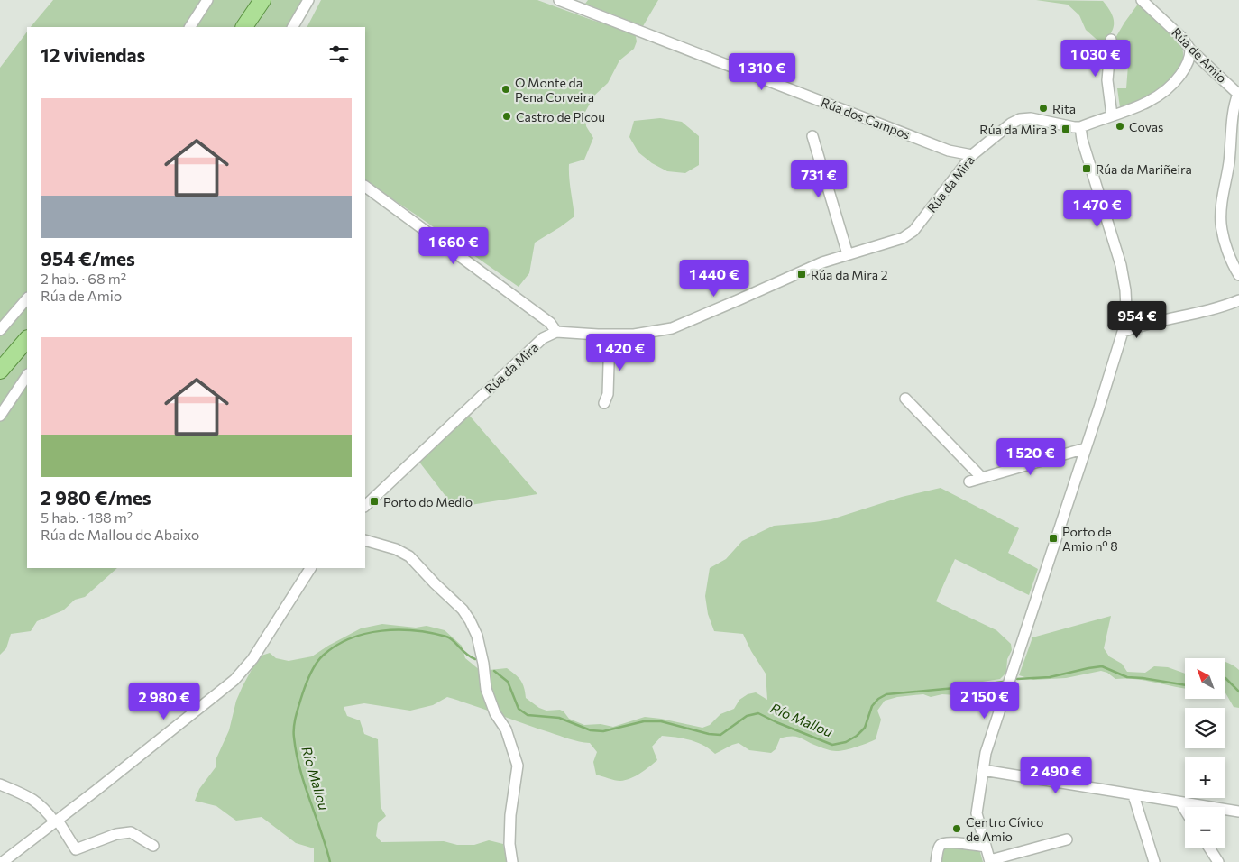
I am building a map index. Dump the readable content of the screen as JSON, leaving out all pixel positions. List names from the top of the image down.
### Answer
{
  "streets": {
    "street": ["Rúa de Amio", "Rúa dos Campos", "Rúa da Mira"]
  },
  "crossings": [
    ["Rúa dos Campos", "Rúa da Mira"]
  ],
  "water": ["Río Mallou"],
  "places": {
    "other": [
      "O Monte da Pena Corveira",
      "Rita",
      "Castro de Picou",
      "Covas",
      "Centro Cívico de Amio"
    ],
    "transit": [
      "Rúa da Mira 3",
      "Rúa da Mariñeira",
      "Rúa da Mira 2",
      "Porto do Medio",
      "Porto de Amio nº 8"
    ]
  },
  "north": "top left",
  "page": {
    "heading": "12 viviendas",
    "price": [
      "1 030 €",
      "1 310 €",
      "731 €",
      "1 470 €",
      "1 660 €",
      "1 440 €",
      "954 €",
      "1 420 €",
      "1 520 €",
      "2 150 €",
      "2 980 €",
      "2 490 €"
    ],
    "list": [
      {
        "name": "954 €/mes",
        "note": "2 hab. · 68 m² · Rúa de Amio"
      },
      {
        "name": "2 980 €/mes",
        "note": "5 hab. · 188 m² · Rúa de Mallou de Abaixo"
      }
    ],
    "map_buttons": ["+", "−"]
  }
}
